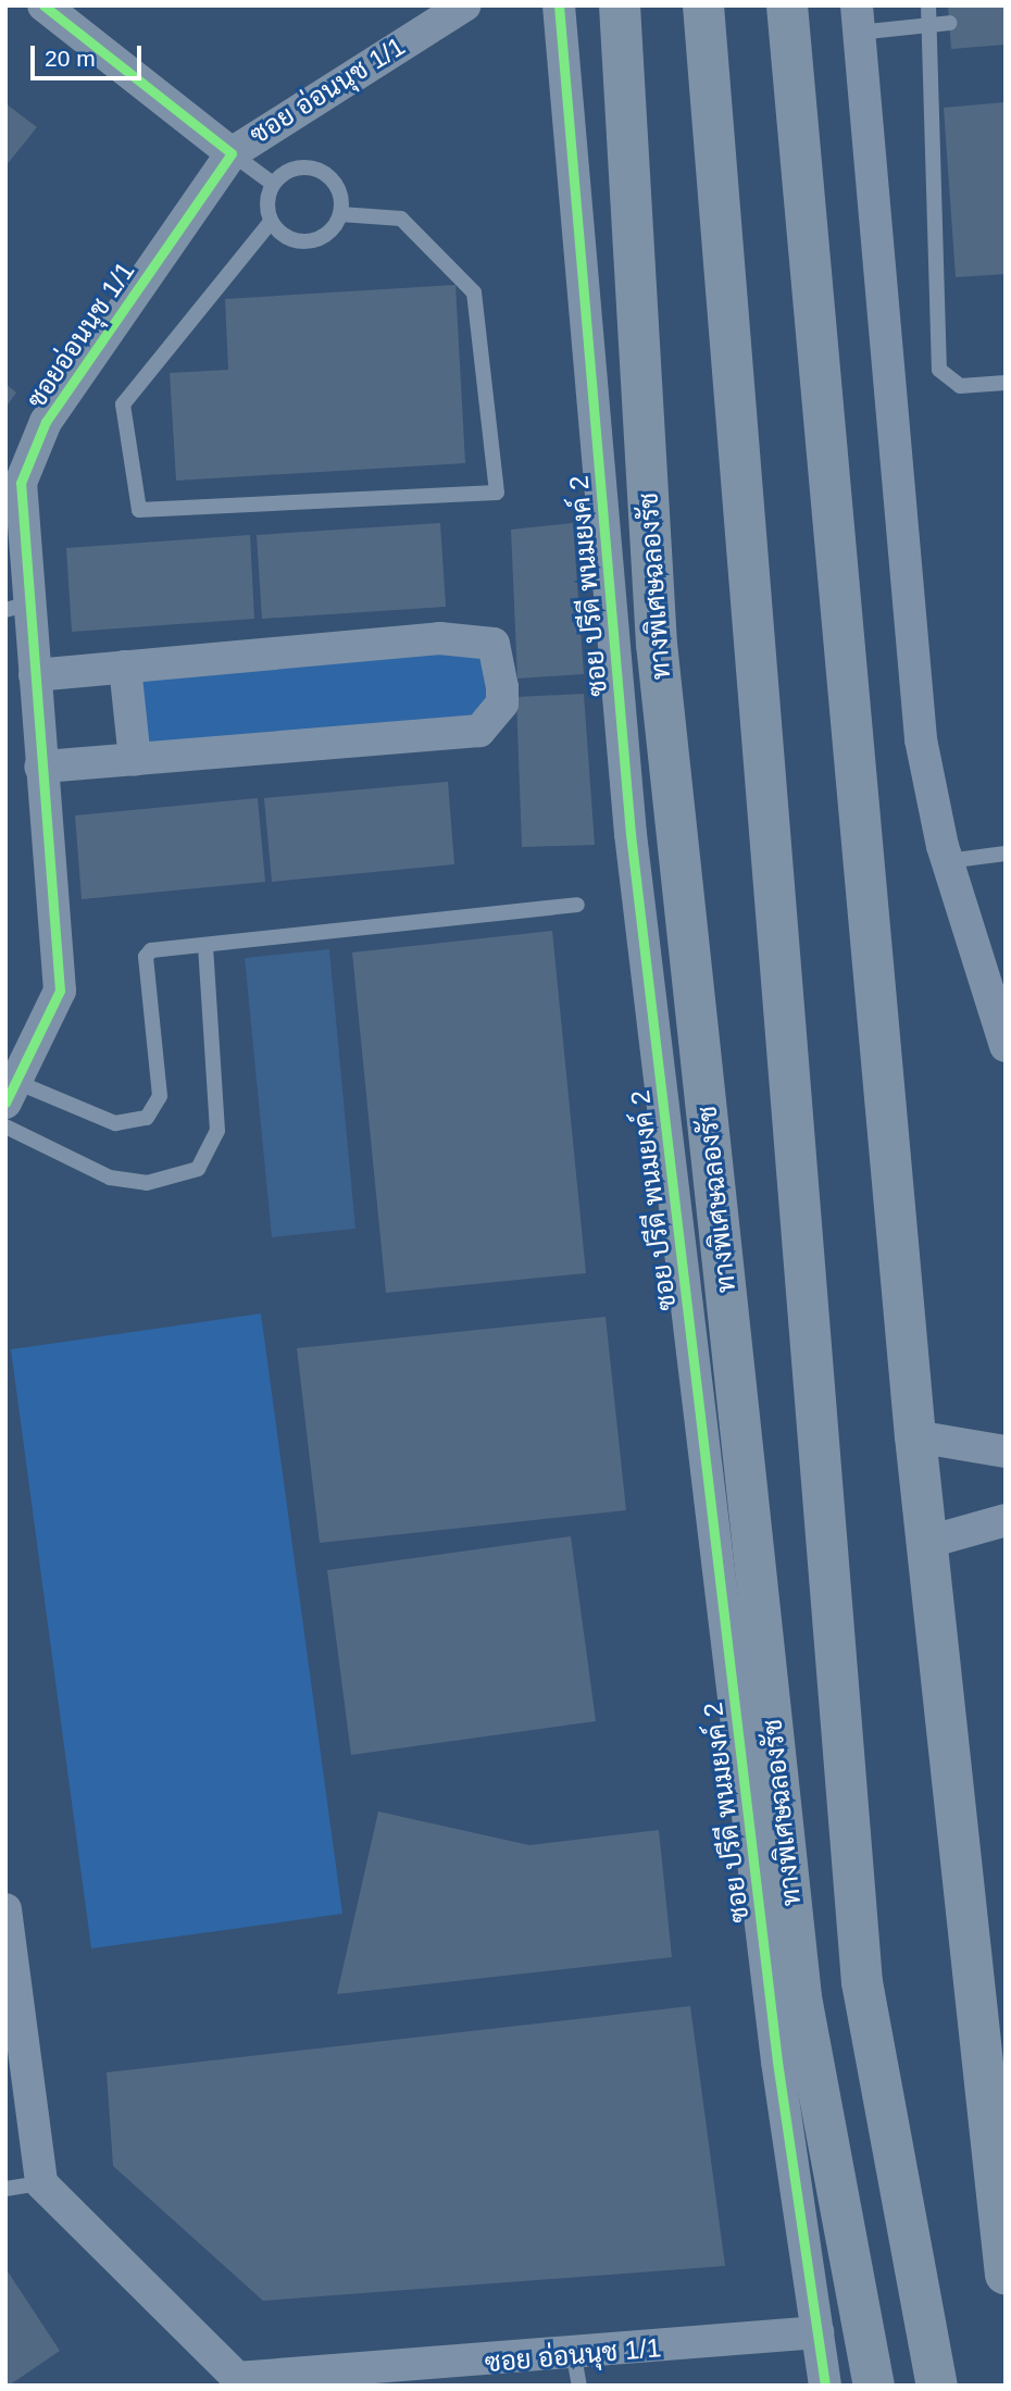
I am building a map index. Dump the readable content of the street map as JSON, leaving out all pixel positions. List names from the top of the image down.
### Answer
{
  "streets": {
    "highway": ["ทางพิเศษฉลองรัช"],
    "street": ["ซอย อ่อนนุช 1/1", "ซอยอ่อนนุช 1/1", "ซอย ปรีดี พนมยงค์ 2"]
  },
  "crossings": [
    ["ซอย อ่อนนุช 1/1", "ซอยอ่อนนุช 1/1"],
    ["ซอย อ่อนนุช 1/1", "ซอย ปรีดี พนมยงค์ 2"]
  ],
  "scale_bar": "20 m"
}
